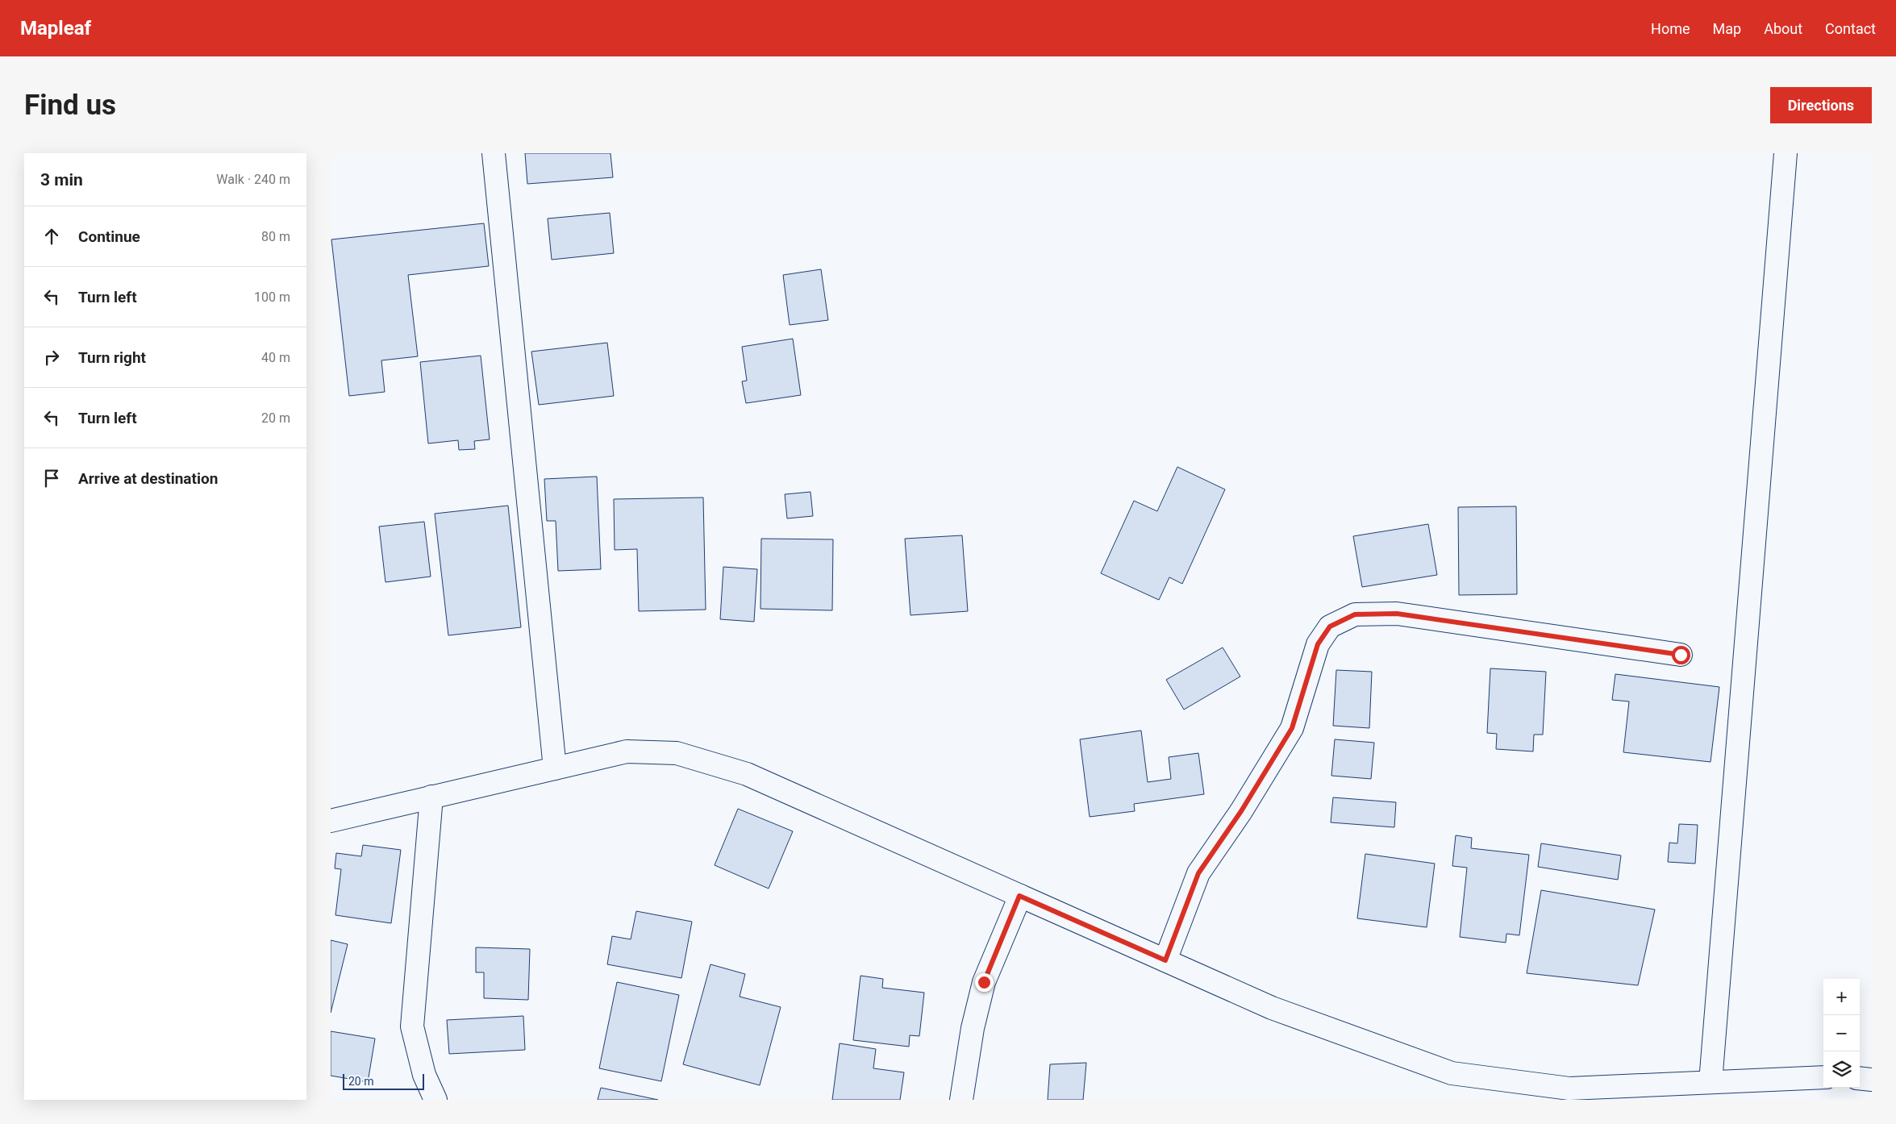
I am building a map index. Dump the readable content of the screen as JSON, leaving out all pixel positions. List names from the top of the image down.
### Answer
{
  "scale_bar": "20 m",
  "page": {
    "header": "Mapleaf",
    "nav": [
      "Home",
      "Map",
      "About",
      "Contact"
    ],
    "buttons": "Directions",
    "title": "Find us",
    "heading": ["3 min", "Walk · 240 m"],
    "list": [
      ["Continue", "80 m"],
      ["Turn left", "100 m"],
      ["Turn right", "40 m"],
      ["Turn left", "20 m"],
      "Arrive at destination"
    ],
    "map_buttons": ["+", "−"],
    "scale": "20 m"
  }
}
